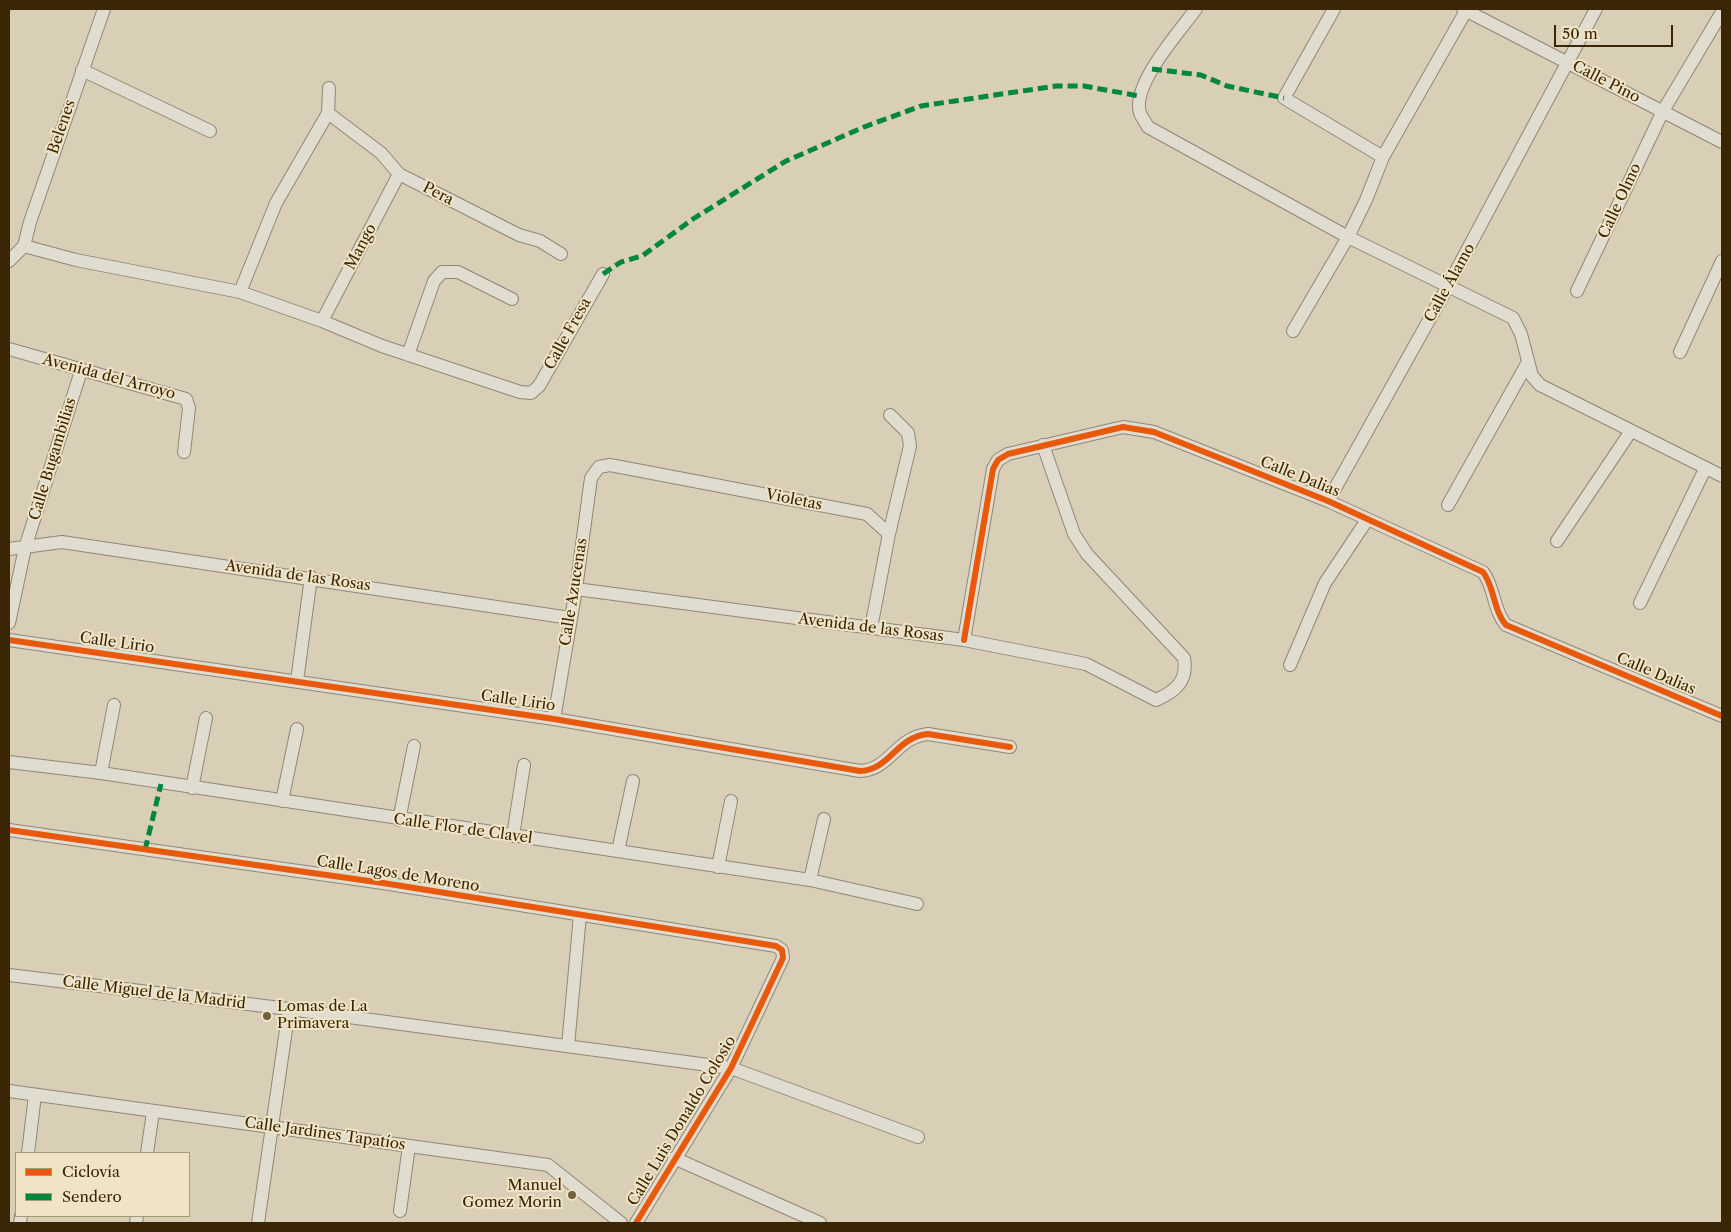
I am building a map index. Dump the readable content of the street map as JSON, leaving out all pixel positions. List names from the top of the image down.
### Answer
{
  "streets": {
    "street": [
      "Calle Pino",
      "Belenes",
      "Pera",
      "Calle Olmo",
      "Mango",
      "Calle Álamo",
      "Calle Fresa",
      "Avenida del Arroyo",
      "Calle Bugambilias",
      "Calle Dalias",
      "Violetas",
      "Avenida de las Rosas",
      "Calle Azucenas",
      "Calle Lirio",
      "Calle Flor de Clavel",
      "Calle Lagos de Moreno",
      "Calle Miguel de la Madrid",
      "Calle Luis Donaldo Colosio",
      "Calle Jardines Tapatíos"
    ]
  },
  "crossings": [
    ["Calle Pino", "Calle Olmo"],
    ["Calle Pino", "Calle Álamo"],
    ["Pera", "Mango"],
    ["Calle Álamo", "Calle Dalias"],
    ["Avenida del Arroyo", "Calle Bugambilias"],
    ["Calle Bugambilias", "Avenida de las Rosas"],
    ["Calle Dalias", "Avenida de las Rosas"],
    ["Violetas", "Calle Azucenas"],
    ["Avenida de las Rosas", "Calle Azucenas"],
    ["Calle Azucenas", "Calle Lirio"],
    ["Calle Lagos de Moreno", "Calle Luis Donaldo Colosio"],
    ["Calle Miguel de la Madrid", "Calle Luis Donaldo Colosio"]
  ],
  "places": ["Lomas de La Primavera", "Manuel Gomez Morin"],
  "legend": ["Ciclovía", "Sendero"],
  "scale_bar": "50 m"
}
